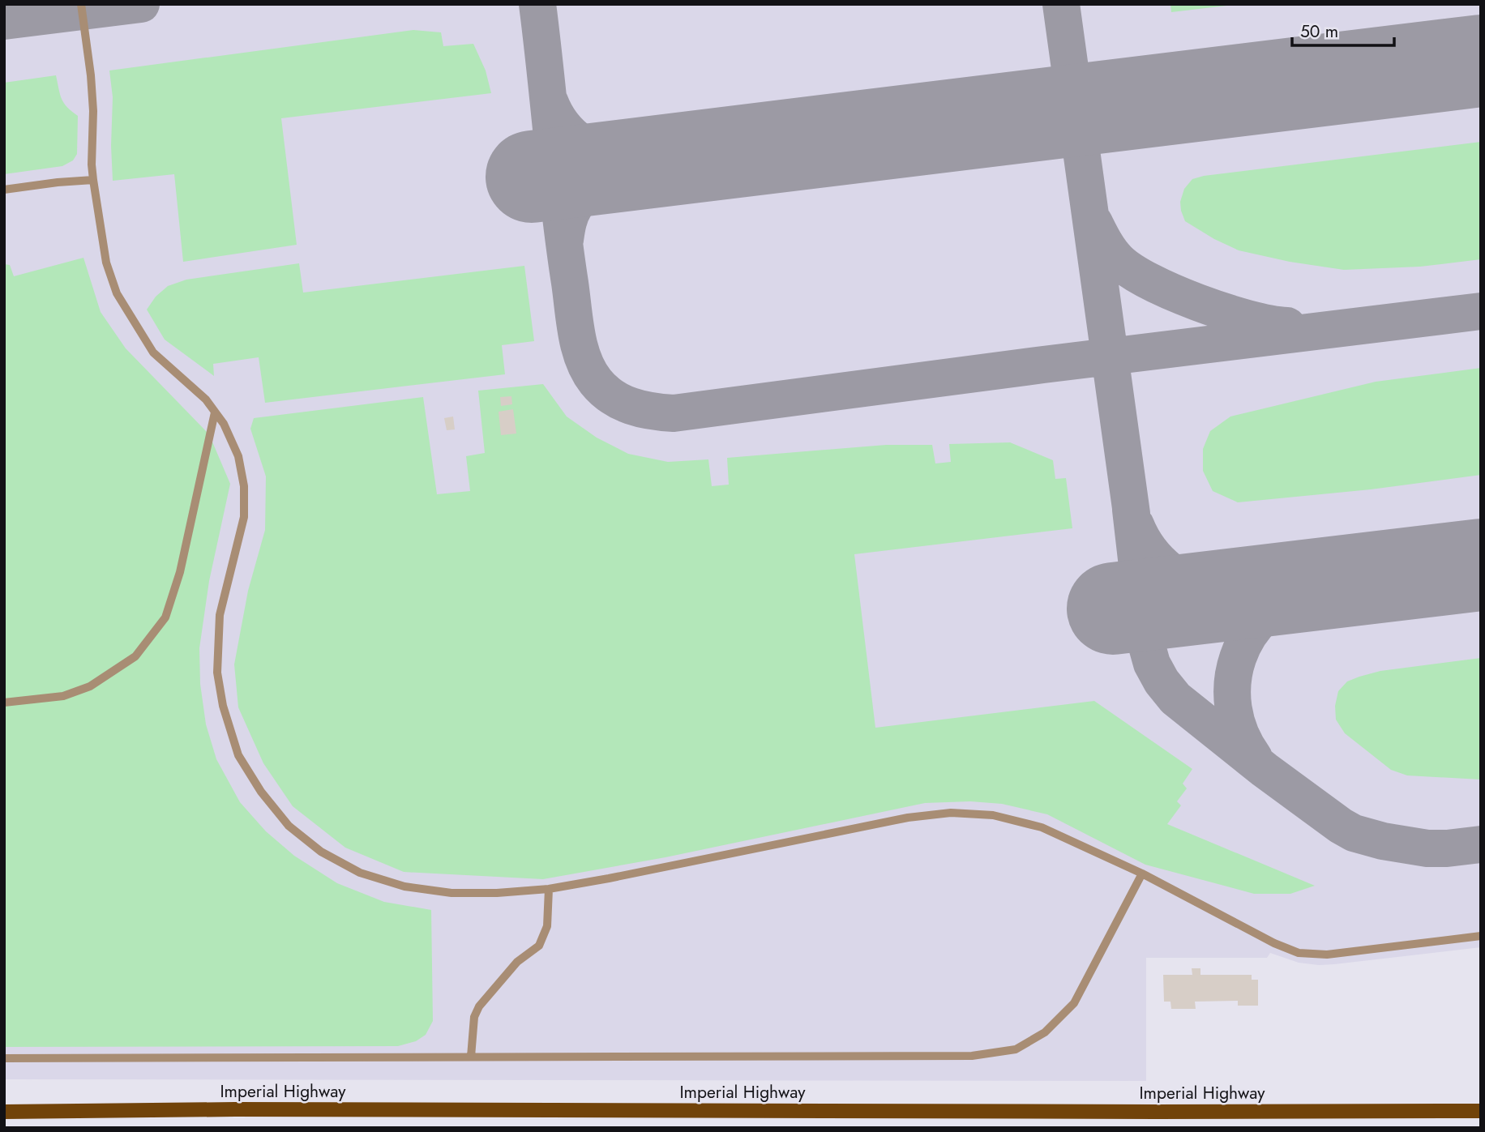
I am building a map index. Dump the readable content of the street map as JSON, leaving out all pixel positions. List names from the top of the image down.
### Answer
{
  "streets": {
    "main road": ["Imperial Highway"]
  },
  "scale_bar": "50 m"
}
